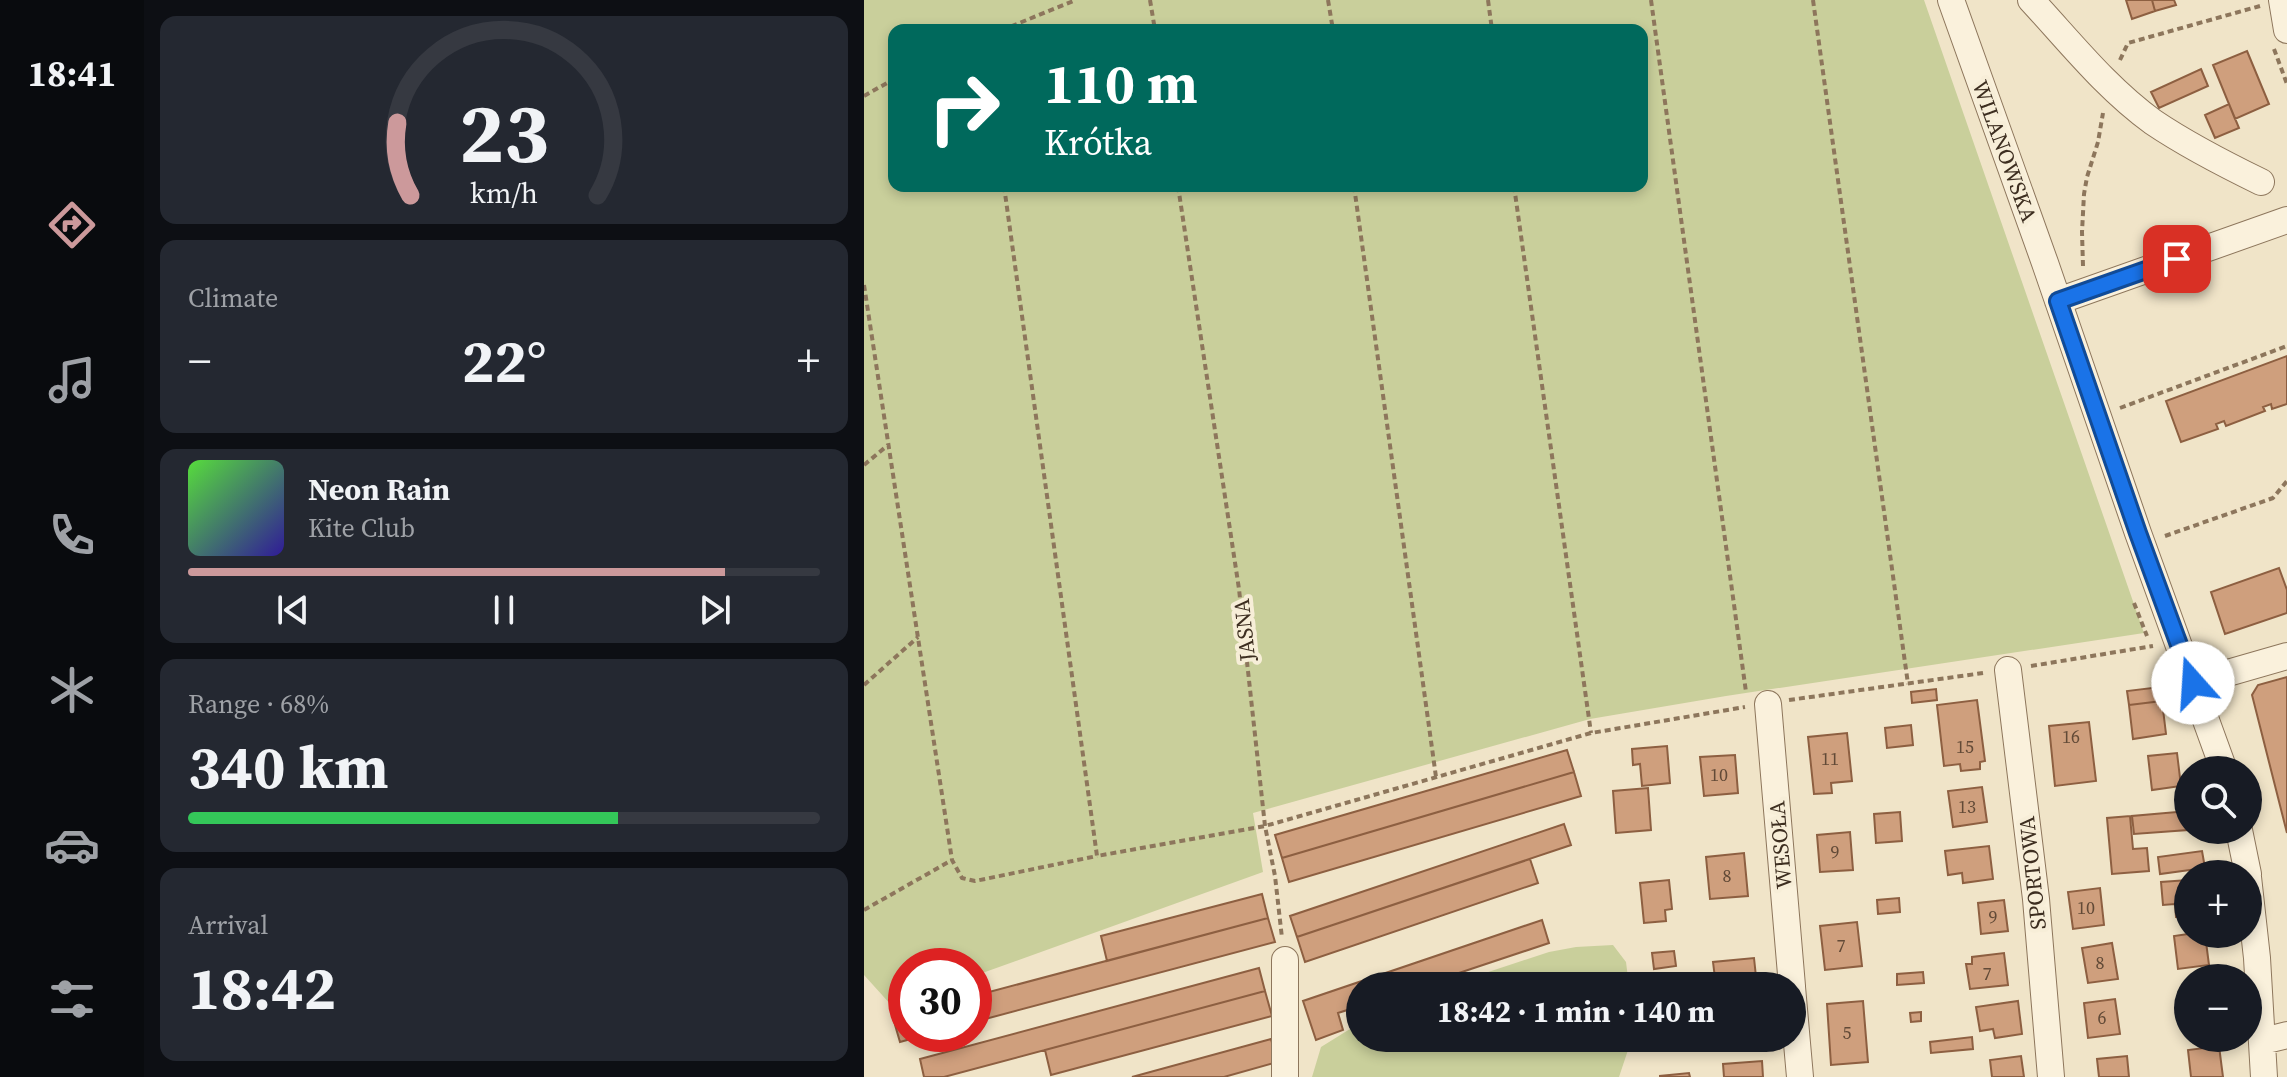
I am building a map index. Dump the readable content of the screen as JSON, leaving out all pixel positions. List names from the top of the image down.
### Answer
{
  "streets": {
    "street": ["WILANOWSKA", "WESOŁA", "SPORTOWA"],
    "path": ["JASNA"]
  },
  "house_numbers": [
    "16",
    "15",
    "11",
    "10",
    "13",
    "9",
    "8",
    "10",
    "9",
    "7",
    "8",
    "7",
    "6",
    "5"
  ],
  "page": {
    "tabs": "18:41",
    "turn": ["110 m", "Krótka"],
    "tile": [
      "Climate",
      ["Range · 68%", "340 km"],
      ["Arrival", "18:42"]
    ],
    "heat": ["−", "22°", "+"],
    "song": ["Neon Rain", "Kite Club"],
    "map_buttons": ["+", "−"],
    "limit": "30",
    "trip": "18:42 · 1 min · 140 m",
    "gauge": ["23", "km/h"]
  }
}
